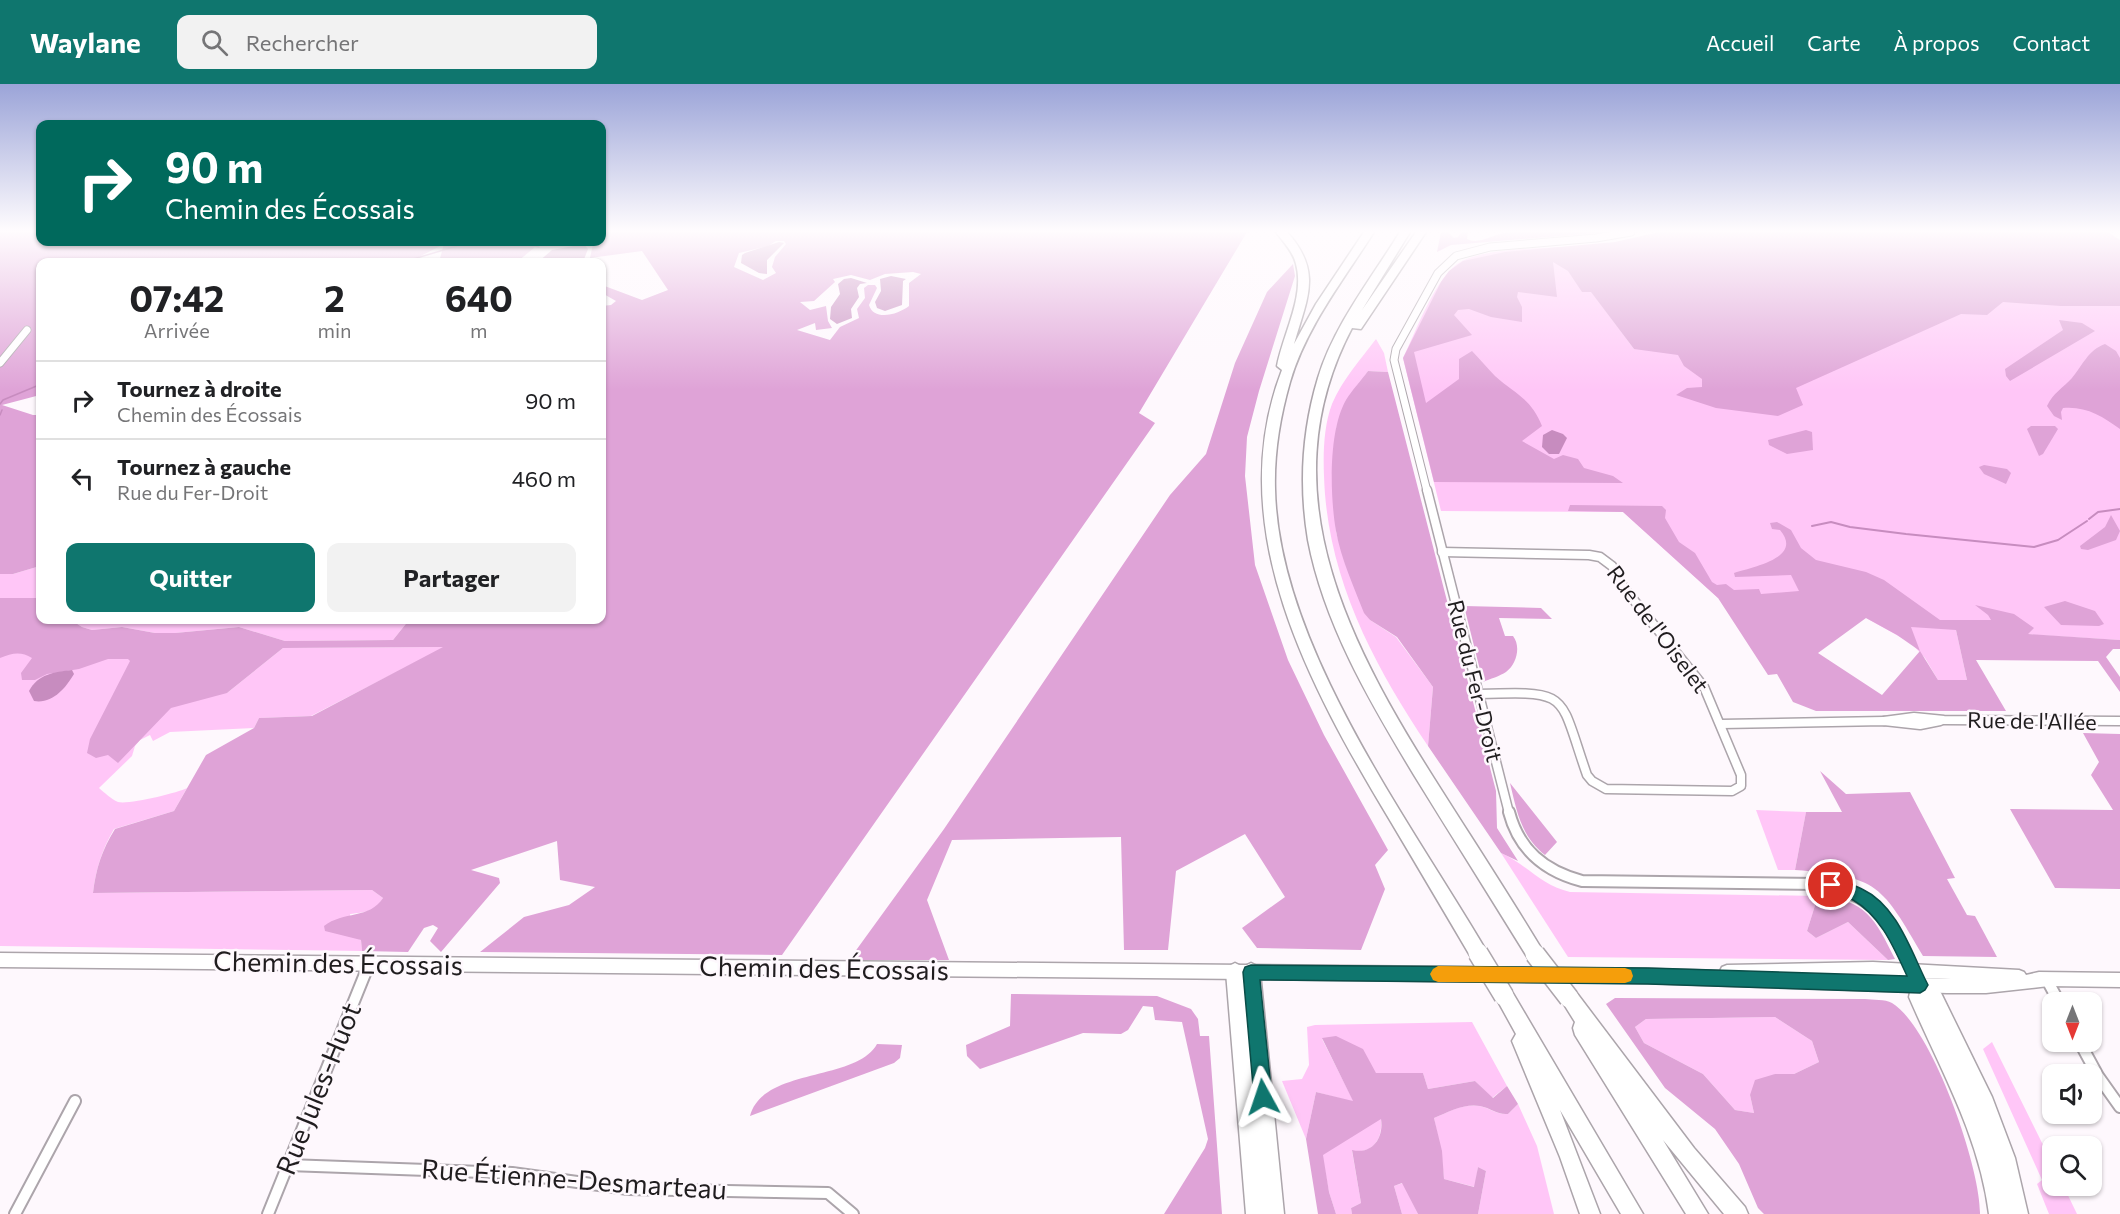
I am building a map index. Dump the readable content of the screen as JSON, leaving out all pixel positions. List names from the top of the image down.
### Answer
{
  "streets": {
    "main road": ["Chemin des Écossais"],
    "street": [
      "Rue de l'Oiselet",
      "Rue du Fer-Droit",
      "Rue de l'Allée",
      "Rue Jules-Huot",
      "Rue Étienne-Desmarteau"
    ]
  },
  "crossings": [
    ["Rue de l'Oiselet", "Rue du Fer-Droit"],
    ["Rue de l'Oiselet", "Rue de l'Allée"],
    ["Rue du Fer-Droit", "Chemin des Écossais"],
    ["Chemin des Écossais", "Rue Jules-Huot"],
    ["Rue Jules-Huot", "Rue Étienne-Desmarteau"]
  ],
  "north": "bottom",
  "page": {
    "header": "Waylane",
    "search": "Rechercher",
    "nav": [
      "Accueil",
      "Carte",
      "À propos",
      "Contact"
    ],
    "turn": ["90 m", "Chemin des Écossais"],
    "eta": [
      "07:42",
      "Arrivée",
      "2",
      "min",
      "640",
      "m"
    ],
    "list": [
      {
        "name": "Tournez à droite",
        "note": "Chemin des Écossais",
        "value": "90 m"
      },
      {
        "name": "Tournez à gauche",
        "note": "Rue du Fer-Droit",
        "value": "460 m"
      }
    ],
    "buttons": ["Quitter", "Partager"]
  }
}
